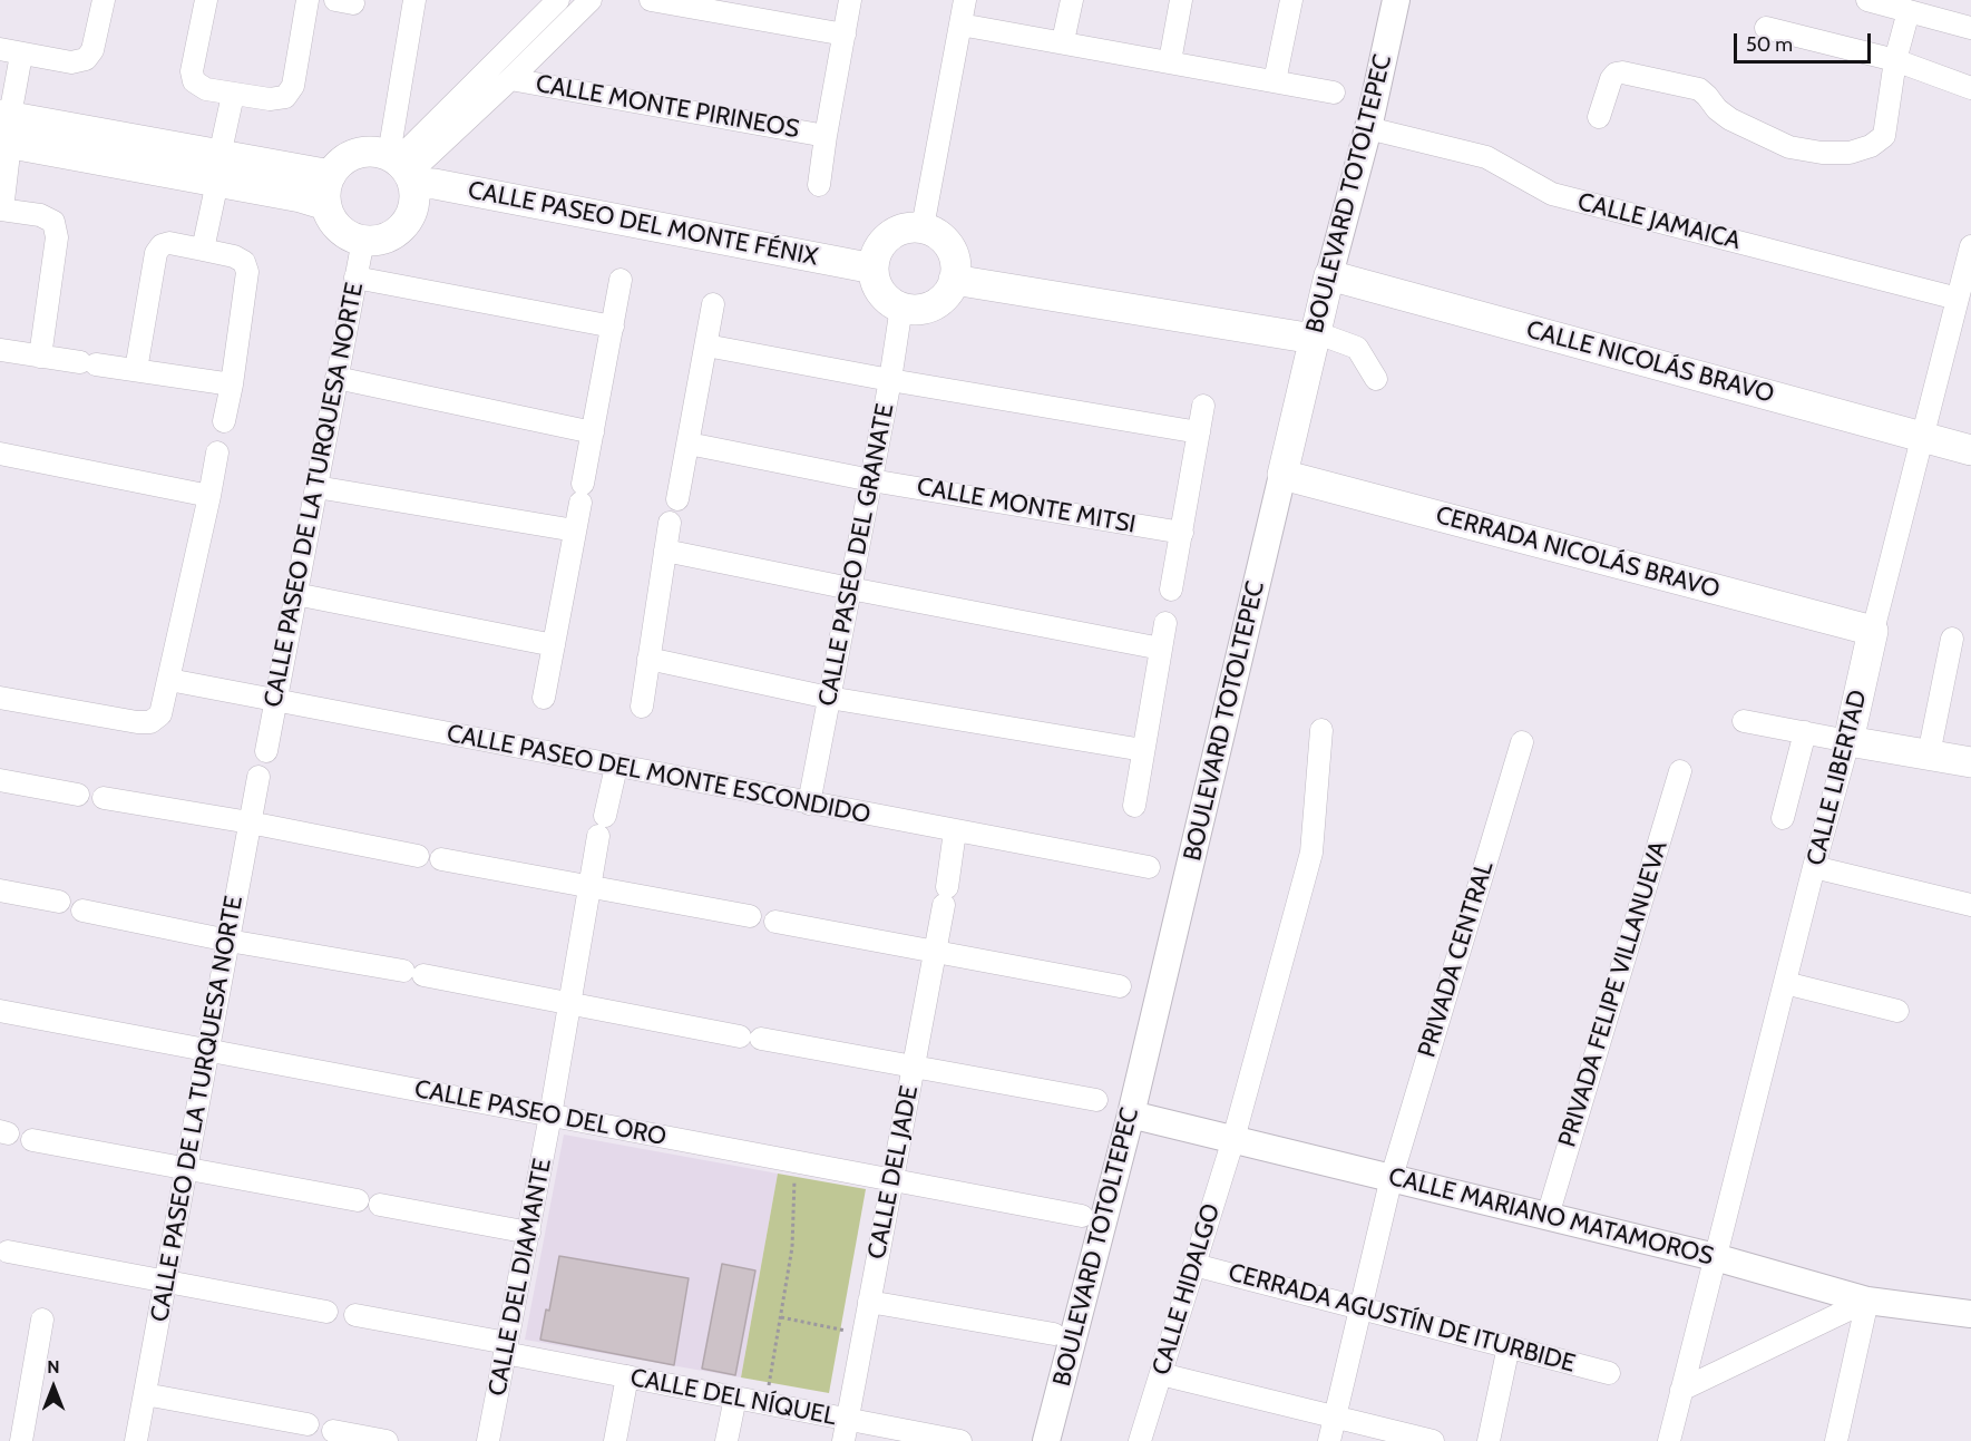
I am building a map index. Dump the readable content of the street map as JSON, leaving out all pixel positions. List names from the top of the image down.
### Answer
{
  "streets": {
    "main road": [
      "BOULEVARD TOTOLTEPEC",
      "CALLE PASEO DEL MONTE FÉNIX",
      "CALLE NICOLÁS BRAVO",
      "CERRADA NICOLÁS BRAVO",
      "CALLE LIBERTAD"
    ],
    "street": [
      "CALLE MONTE PIRINEOS",
      "CALLE JAMAICA",
      "CALLE PASEO DE LA TURQUESA NORTE",
      "CALLE MONTE MITSI",
      "CALLE PASEO DEL GRANATE",
      "CALLE PASEO DEL MONTE ESCONDIDO",
      "PRIVADA CENTRAL",
      "PRIVADA FELIPE VILLANUEVA",
      "CALLE PASEO DEL ORO",
      "CALLE DEL JADE",
      "CALLE MARIANO MATAMOROS",
      "CALLE DEL DIAMANTE",
      "CALLE HIDALGO",
      "CERRADA AGUSTÍN DE ITURBIDE",
      "CALLE DEL NÍQUEL"
    ]
  },
  "crossings": [
    ["BOULEVARD TOTOLTEPEC", "CALLE JAMAICA"],
    ["BOULEVARD TOTOLTEPEC", "CALLE NICOLÁS BRAVO"],
    ["BOULEVARD TOTOLTEPEC", "CERRADA NICOLÁS BRAVO"],
    ["BOULEVARD TOTOLTEPEC", "CALLE MARIANO MATAMOROS"],
    ["CALLE JAMAICA", "CALLE LIBERTAD"],
    ["CALLE PASEO DEL MONTE FÉNIX", "CALLE PASEO DE LA TURQUESA NORTE"],
    ["CALLE PASEO DEL MONTE FÉNIX", "CALLE PASEO DEL GRANATE"],
    ["CALLE NICOLÁS BRAVO", "CALLE LIBERTAD"],
    ["CALLE PASEO DE LA TURQUESA NORTE", "CALLE PASEO DEL MONTE ESCONDIDO"],
    ["CALLE PASEO DE LA TURQUESA NORTE", "CALLE PASEO DEL ORO"],
    ["CALLE MONTE MITSI", "CALLE PASEO DEL GRANATE"],
    ["CERRADA NICOLÁS BRAVO", "CALLE LIBERTAD"],
    ["CALLE PASEO DEL GRANATE", "CALLE PASEO DEL MONTE ESCONDIDO"],
    ["CALLE PASEO DEL MONTE ESCONDIDO", "CALLE DEL JADE"],
    ["CALLE LIBERTAD", "CALLE MARIANO MATAMOROS"],
    ["PRIVADA CENTRAL", "CALLE MARIANO MATAMOROS"],
    ["PRIVADA CENTRAL", "CERRADA AGUSTÍN DE ITURBIDE"],
    ["PRIVADA FELIPE VILLANUEVA", "CALLE MARIANO MATAMOROS"],
    ["CALLE PASEO DEL ORO", "CALLE DEL JADE"],
    ["CALLE PASEO DEL ORO", "CALLE DEL DIAMANTE"],
    ["CALLE DEL JADE", "CALLE DEL NÍQUEL"],
    ["CALLE MARIANO MATAMOROS", "CALLE HIDALGO"],
    ["CALLE DEL DIAMANTE", "CALLE DEL NÍQUEL"],
    ["CALLE HIDALGO", "CERRADA AGUSTÍN DE ITURBIDE"]
  ],
  "scale_bar": "50 m",
  "north": "top"
}
